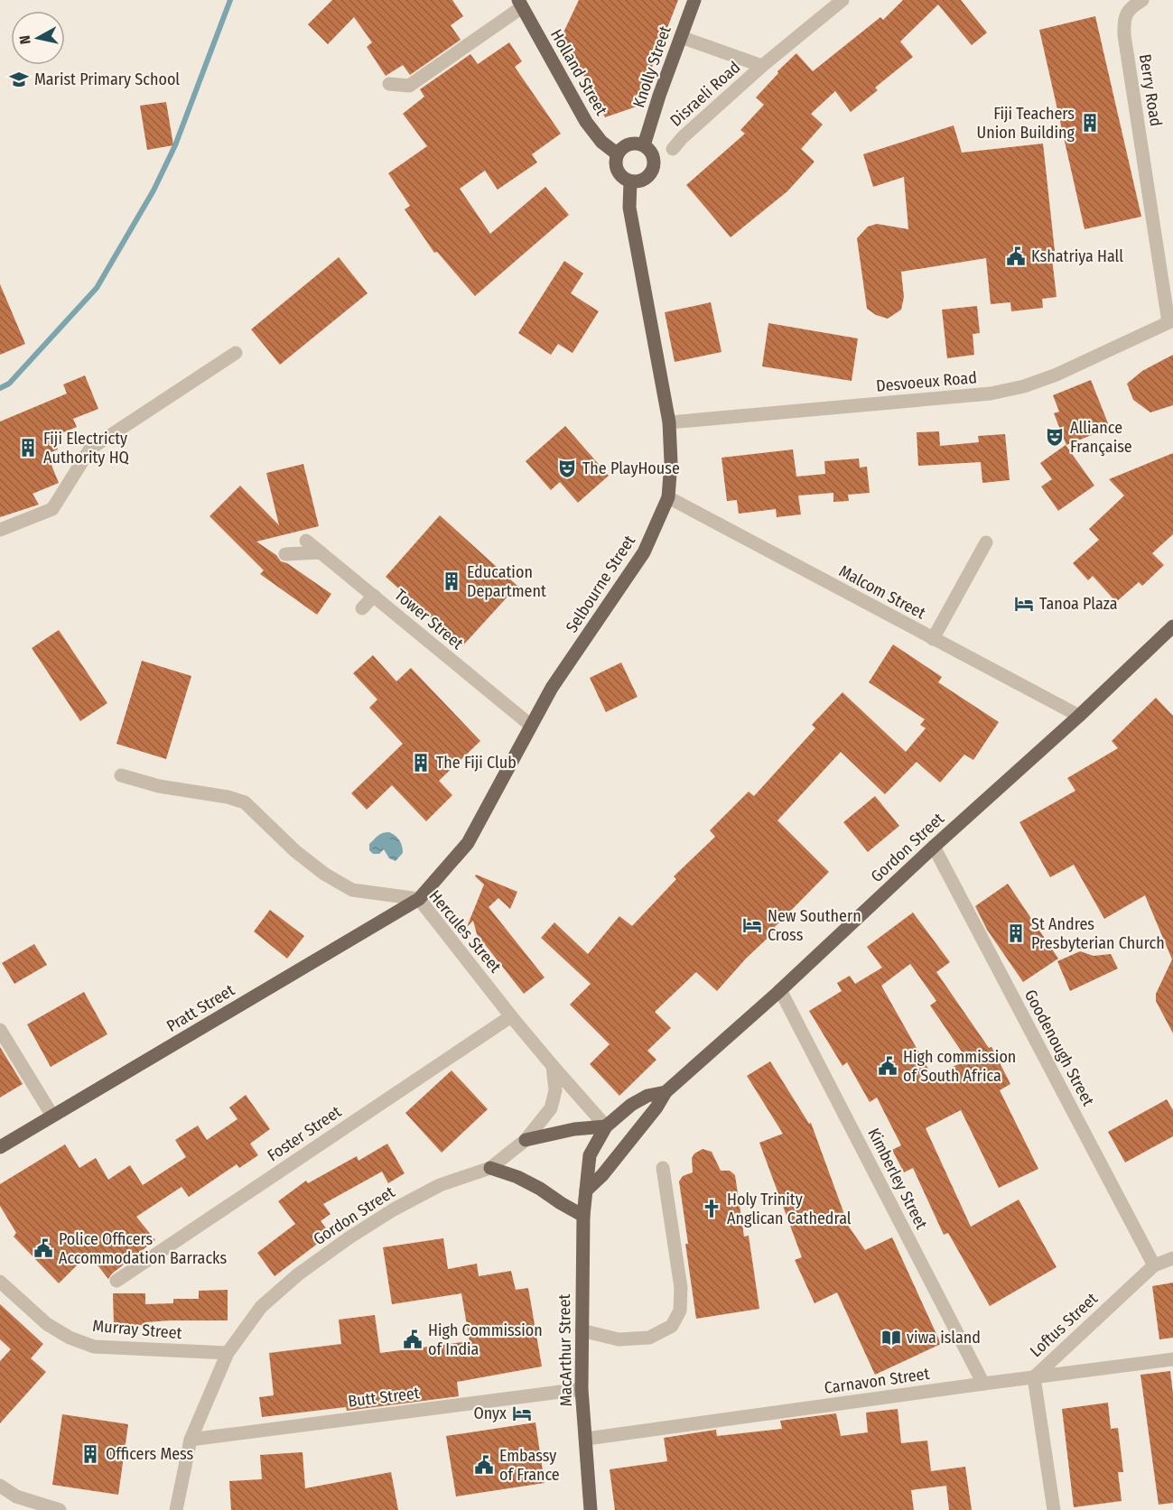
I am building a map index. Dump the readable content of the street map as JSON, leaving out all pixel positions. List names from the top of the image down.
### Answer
{
  "streets": {
    "main road": [
      "Knolly Street",
      "Holland Street",
      "Selbourne Street",
      "Gordon Street",
      "Pratt Street",
      "MacArthur Street"
    ],
    "street": [
      "Berry Road",
      "Disraeli Road",
      "Desvoeux Road",
      "Malcom Street",
      "Tower Street",
      "Hercules Street",
      "Goodenough Street",
      "Foster Street",
      "Kimberley Street",
      "Loftus Street",
      "Murray Street",
      "Carnavon Street",
      "Butt Street"
    ]
  },
  "crossings": [
    ["Knolly Street", "Holland Street"],
    ["Knolly Street", "Disraeli Road"],
    ["Knolly Street", "Selbourne Street"],
    ["Holland Street", "Selbourne Street"],
    ["Berry Road", "Desvoeux Road"],
    ["Desvoeux Road", "Selbourne Street"],
    ["Selbourne Street", "Malcom Street"],
    ["Selbourne Street", "Tower Street"],
    ["Selbourne Street", "Hercules Street"],
    ["Selbourne Street", "Pratt Street"],
    ["Malcom Street", "Gordon Street"],
    ["Gordon Street", "Hercules Street"],
    ["Gordon Street", "Goodenough Street"],
    ["Gordon Street", "Kimberley Street"],
    ["Gordon Street", "Murray Street"],
    ["Gordon Street", "MacArthur Street"],
    ["Gordon Street", "Butt Street"],
    ["Hercules Street", "Pratt Street"],
    ["Hercules Street", "Foster Street"],
    ["Goodenough Street", "Loftus Street"],
    ["Kimberley Street", "Carnavon Street"],
    ["Loftus Street", "Carnavon Street"],
    ["MacArthur Street", "Carnavon Street"],
    ["MacArthur Street", "Butt Street"]
  ],
  "places": {
    "school or university": ["Marist Primary School"],
    "building": [
      "Fiji Teachers Union Building",
      "Fiji Electricty Authority HQ",
      "Education Department",
      "The Fiji Club",
      "St Andres Presbyterian Church",
      "Officers Mess"
    ],
    "public building": [
      "Kshatriya Hall",
      "High commission of South Africa",
      "Police Officers Accommodation Barracks",
      "High Commission of India",
      "Embassy of France"
    ],
    "theatre": ["Alliance Française", "The PlayHouse"],
    "hotel": ["Tanoa Plaza", "New Southern Cross", "Onyx"],
    "church": ["Holy Trinity Anglican Cathedral"],
    "library": ["viwa island"]
  },
  "north": "left"
}
